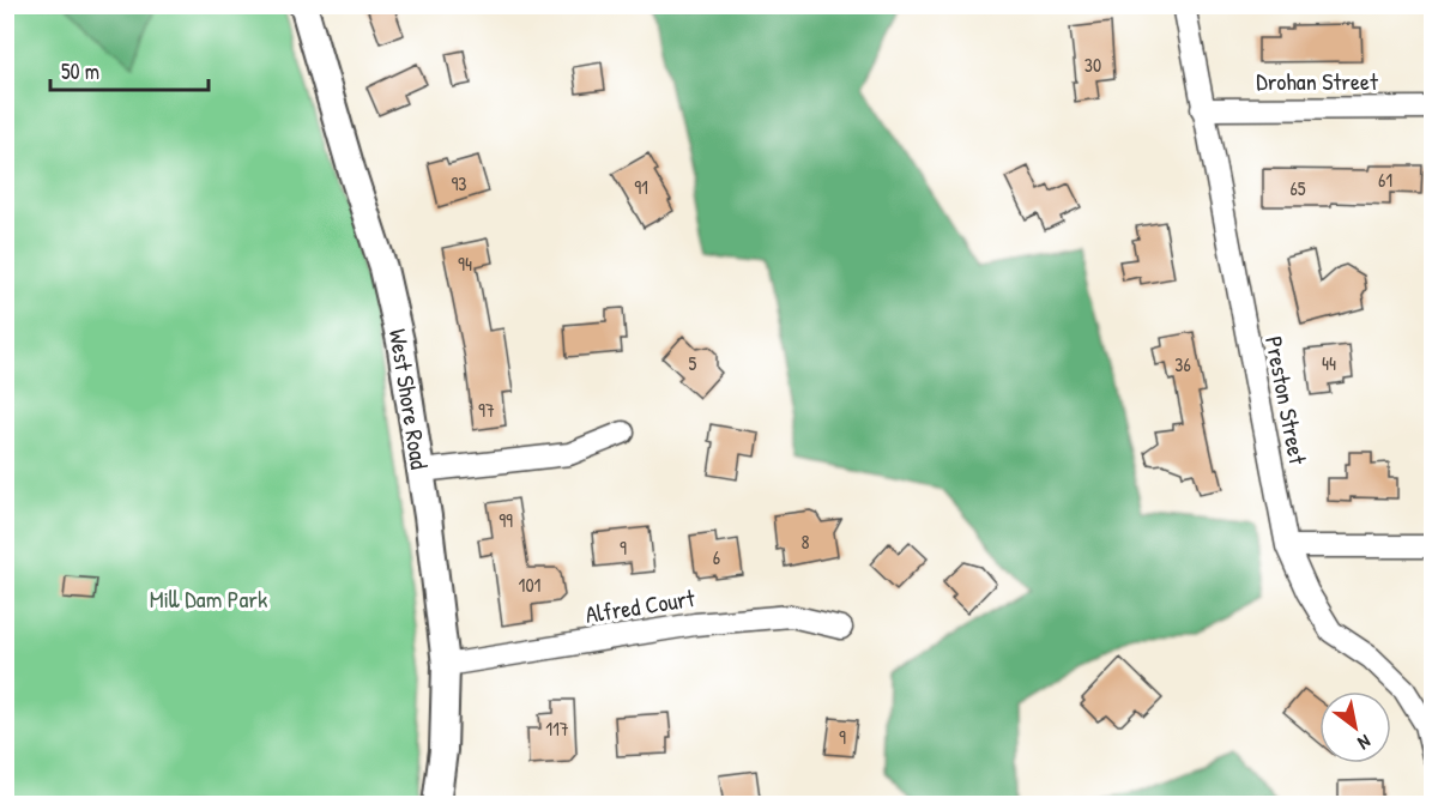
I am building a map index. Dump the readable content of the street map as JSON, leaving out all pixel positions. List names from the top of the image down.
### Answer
{
  "streets": {
    "street": [
      "Drohan Street",
      "West Shore Road",
      "Preston Street",
      "Alfred Court"
    ]
  },
  "crossings": [
    ["Drohan Street", "Preston Street"],
    ["West Shore Road", "Alfred Court"]
  ],
  "parks": ["Mill Dam Park"],
  "house_numbers": [
    "30",
    "61",
    "93",
    "91",
    "65",
    "94",
    "5",
    "44",
    "36",
    "97",
    "99",
    "8",
    "9",
    "6",
    "101",
    "117",
    "9"
  ],
  "scale_bar": "50 m",
  "north": "bottom right"
}
